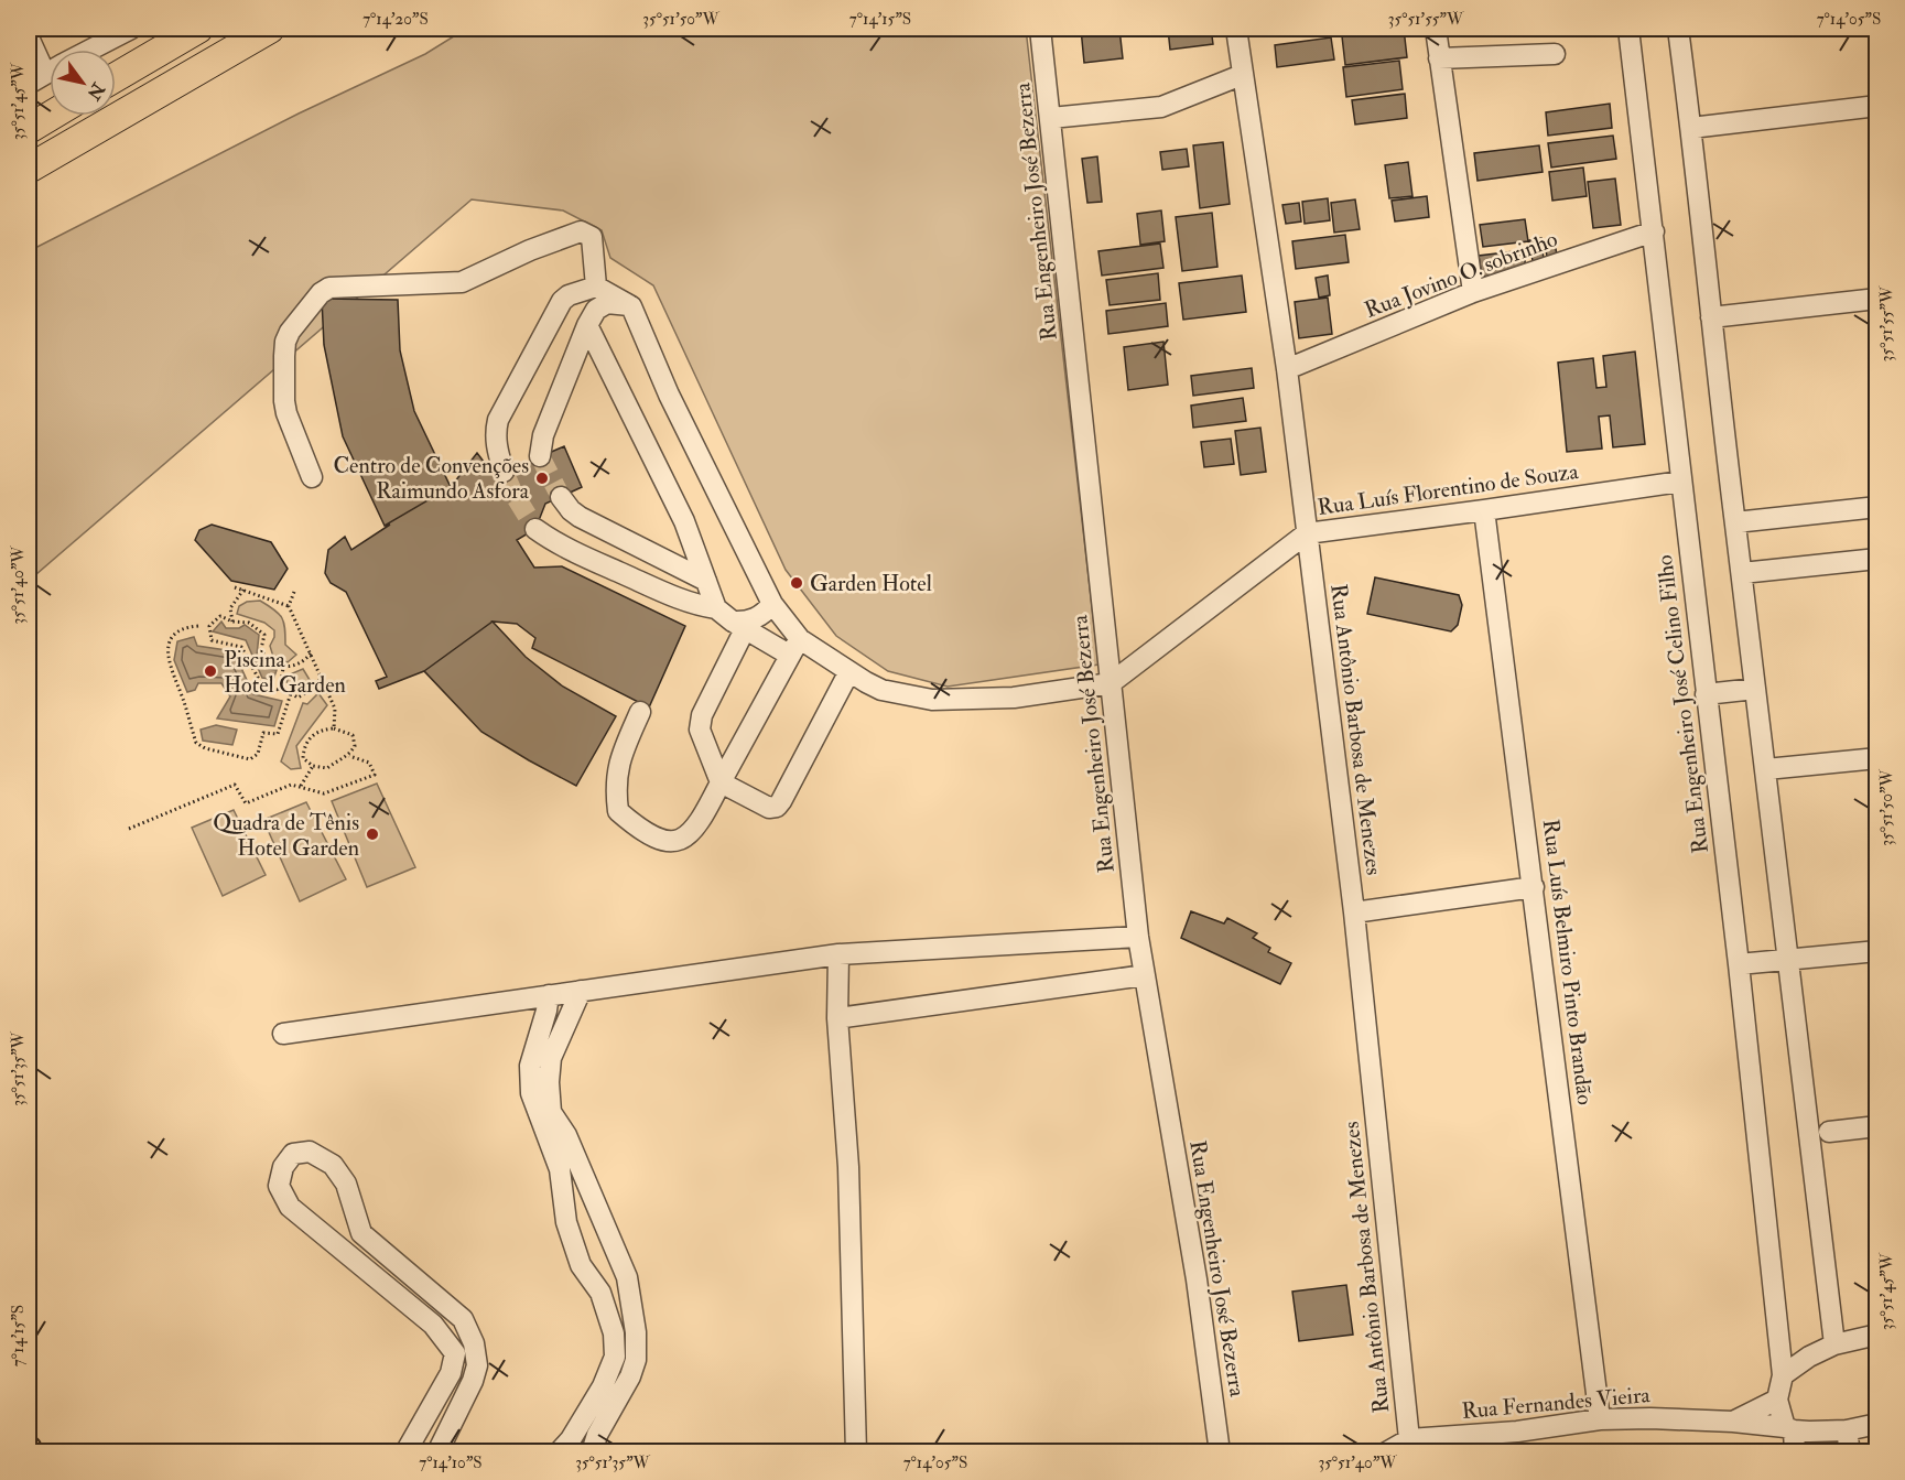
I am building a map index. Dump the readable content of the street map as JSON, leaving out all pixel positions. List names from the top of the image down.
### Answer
{
  "streets": {
    "street": [
      "Rua Engenheiro José Bezerra",
      "Rua Jovino O. sobrinho",
      "Rua Luís Florentino de Souza",
      "Rua Engenheiro José Celino Filho",
      "Rua Antônio Barbosa de Menezes",
      "Rua Luís Belmiro Pinto Brandão",
      "Rua Fernandes Vieira"
    ]
  },
  "crossings": [
    ["Rua Engenheiro José Bezerra", "Rua Luís Florentino de Souza"],
    ["Rua Jovino O. sobrinho", "Rua Engenheiro José Celino Filho"],
    ["Rua Jovino O. sobrinho", "Rua Antônio Barbosa de Menezes"],
    ["Rua Luís Florentino de Souza", "Rua Engenheiro José Celino Filho"],
    ["Rua Luís Florentino de Souza", "Rua Antônio Barbosa de Menezes"],
    ["Rua Luís Florentino de Souza", "Rua Luís Belmiro Pinto Brandão"],
    ["Rua Antônio Barbosa de Menezes", "Rua Fernandes Vieira"],
    ["Rua Luís Belmiro Pinto Brandão", "Rua Fernandes Vieira"]
  ],
  "places": [
    "Centro de Convenções Raimundo Asfora",
    "Garden Hotel",
    "Piscina Hotel Garden",
    "Quadra de Tênis Hotel Garden"
  ],
  "north": "bottom right",
  "coordinates": [
    "7°14'20\"S",
    "35°51'50\"W",
    "7°14'15\"S",
    "35°51'55\"W",
    "7°14'05\"S",
    "35°51'45\"W",
    "35°51'40\"W",
    "35°51'35\"W",
    "7°14'10\"S"
  ]
}
